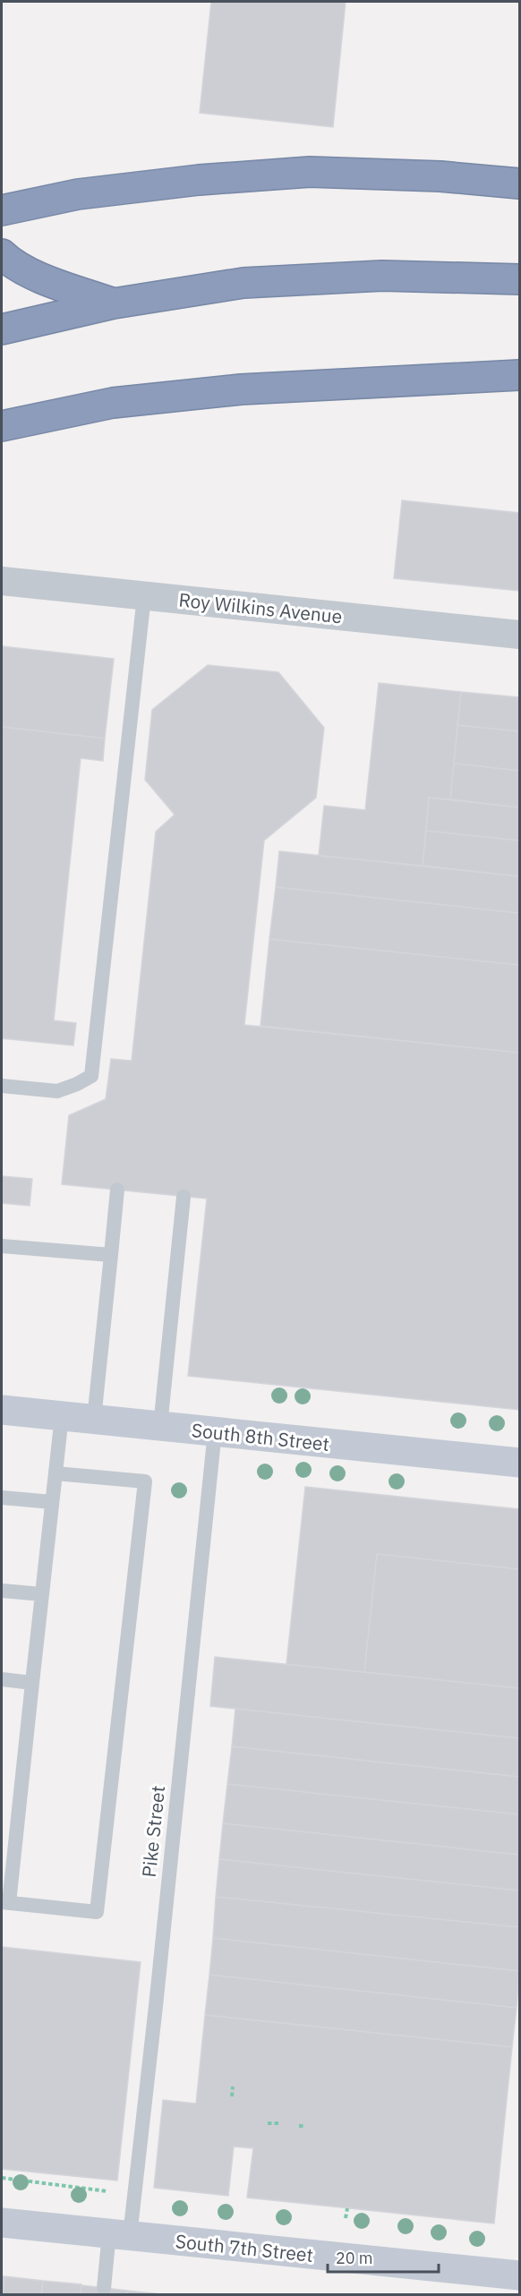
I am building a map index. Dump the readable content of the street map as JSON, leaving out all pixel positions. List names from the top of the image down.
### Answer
{
  "streets": {
    "street": ["Roy Wilkins Avenue", "South 8th Street", "South 7th Street"],
    "lane": ["Pike Street"]
  },
  "crossings": [
    ["South 8th Street", "Pike Street"],
    ["Pike Street", "South 7th Street"]
  ],
  "scale_bar": "20 m"
}
